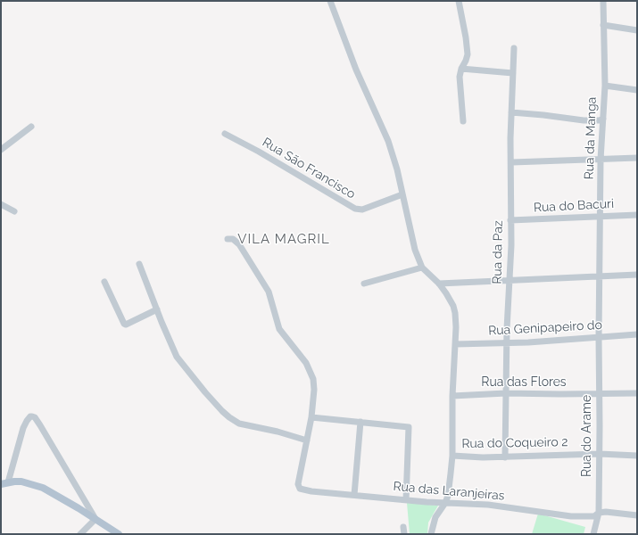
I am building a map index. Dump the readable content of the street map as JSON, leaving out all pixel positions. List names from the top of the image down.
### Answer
{
  "streets": {
    "street": [
      "Rua da Manga",
      "Rua São Francisco",
      "Rua do Bacuri",
      "Rua da Paz",
      "Rua Genipapeiro do",
      "Rua das Flores",
      "Rua do Arame",
      "Rua do Coqueiro 2",
      "Rua das Laranjeiras"
    ]
  },
  "crossings": [
    ["Rua da Manga", "Rua do Bacuri"],
    ["Rua da Manga", "Rua Genipapeiro do"],
    ["Rua da Manga", "Rua do Arame"],
    ["Rua do Bacuri", "Rua da Paz"],
    ["Rua da Paz", "Rua Genipapeiro do"],
    ["Rua da Paz", "Rua das Flores"],
    ["Rua da Paz", "Rua do Coqueiro 2"],
    ["Rua Genipapeiro do", "Rua do Arame"],
    ["Rua das Flores", "Rua do Arame"],
    ["Rua do Arame", "Rua do Coqueiro 2"],
    ["Rua do Arame", "Rua das Laranjeiras"]
  ],
  "districts": ["VILA MAGRIL"]
}
